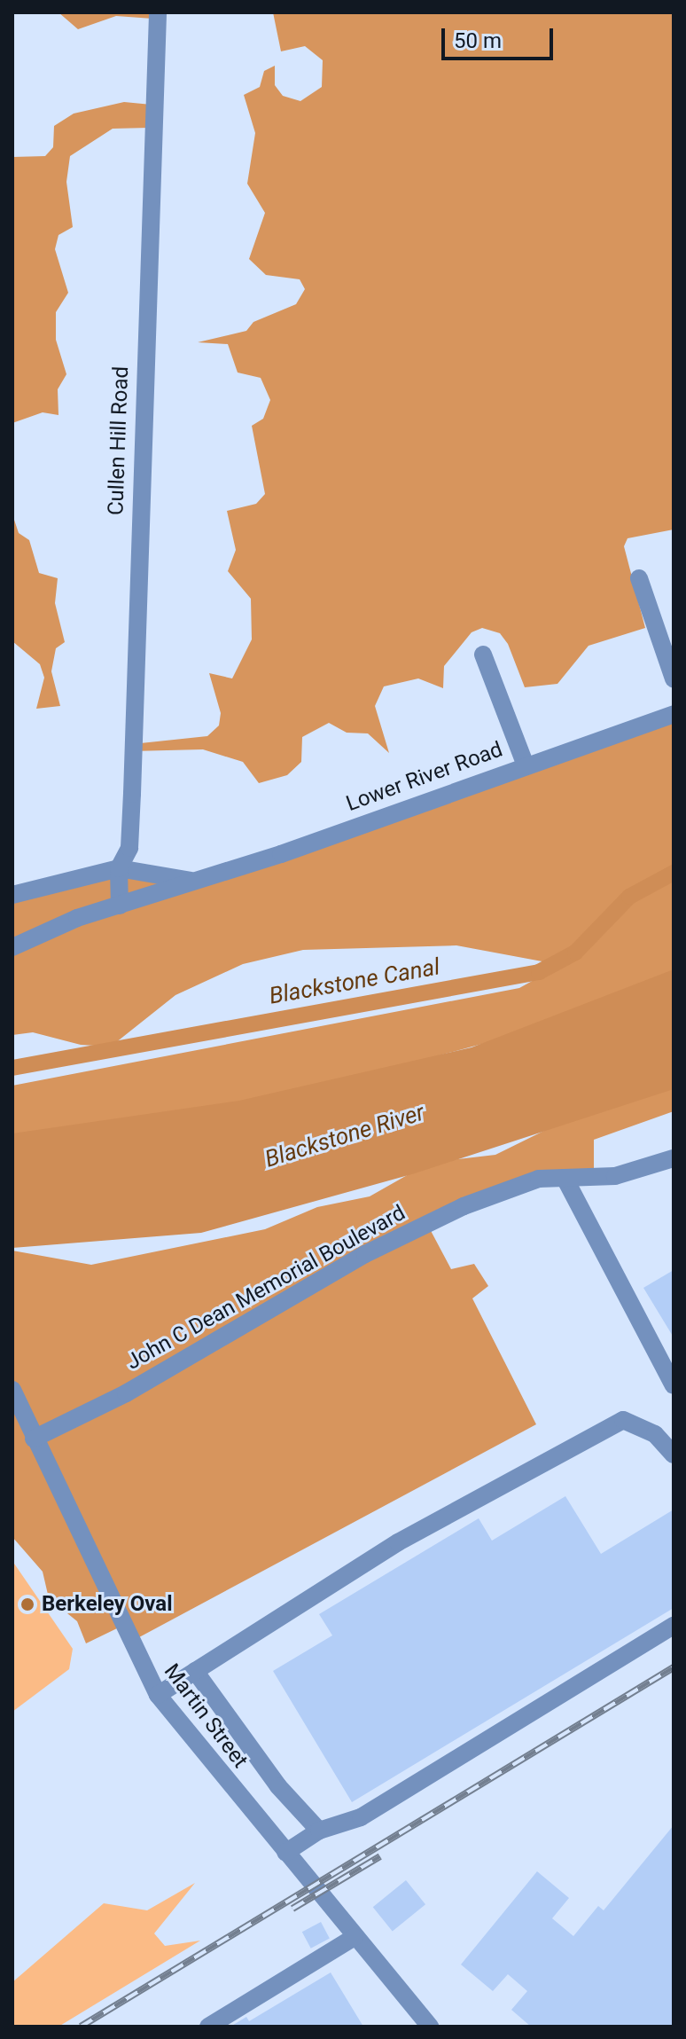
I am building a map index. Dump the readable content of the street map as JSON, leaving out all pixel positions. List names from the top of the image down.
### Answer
{
  "streets": {
    "street": [
      "Cullen Hill Road",
      "Lower River Road",
      "John C Dean Memorial Boulevard",
      "Martin Street"
    ]
  },
  "crossings": [
    ["Cullen Hill Road", "Lower River Road"],
    ["John C Dean Memorial Boulevard", "Martin Street"]
  ],
  "water": ["Blackstone Canal", "Blackstone River"],
  "places": ["Berkeley Oval"],
  "scale_bar": "50 m"
}
